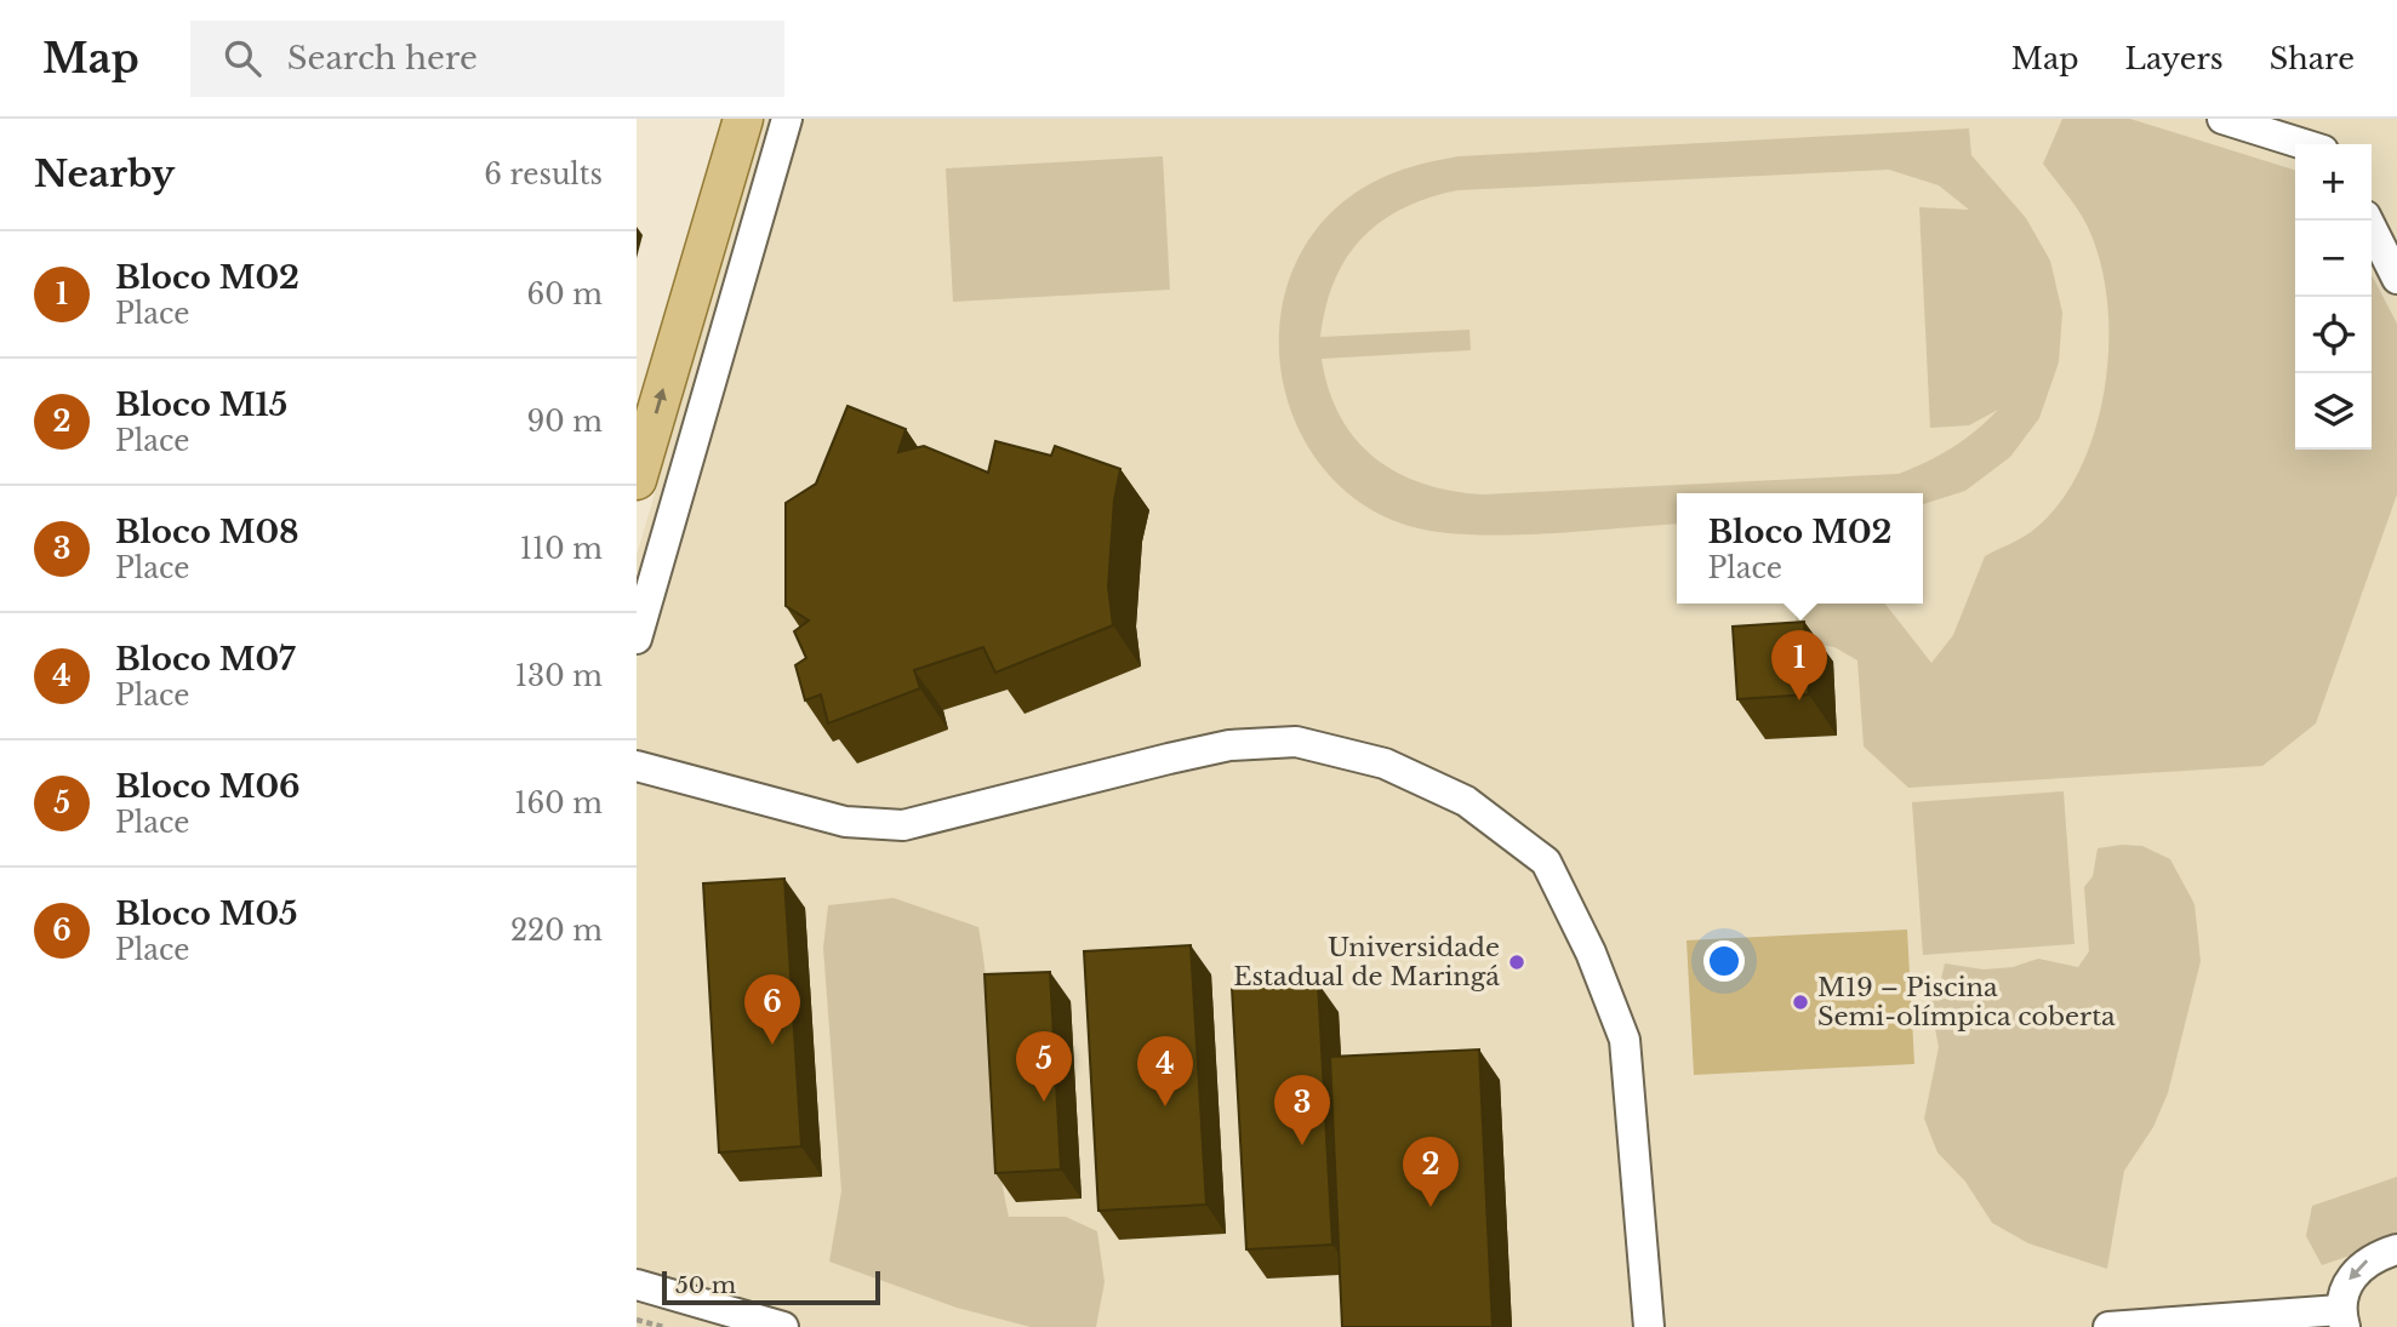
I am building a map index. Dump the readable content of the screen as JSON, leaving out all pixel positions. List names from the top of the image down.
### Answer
{
  "places": ["Universidade Estadual de Maringá", "M19 – Piscina Semi-olímpica coberta"],
  "scale_bar": "50 m",
  "page": {
    "header": "Map",
    "search": "Search here",
    "nav": ["Map", "Layers", "Share"],
    "heading": ["Nearby", "6 results"],
    "map_buttons": ["+", "−"],
    "list": [
      {
        "mark": "1",
        "name": "Bloco M02",
        "note": "Place",
        "value": "60 m"
      },
      {
        "mark": "2",
        "name": "Bloco M15",
        "note": "Place",
        "value": "90 m"
      },
      {
        "mark": "3",
        "name": "Bloco M08",
        "note": "Place",
        "value": "110 m"
      },
      {
        "mark": "4",
        "name": "Bloco M07",
        "note": "Place",
        "value": "130 m"
      },
      {
        "mark": "5",
        "name": "Bloco M06",
        "note": "Place",
        "value": "160 m"
      },
      {
        "mark": "6",
        "name": "Bloco M05",
        "note": "Place",
        "value": "220 m"
      }
    ],
    "popup": ["Bloco M02", "Place"],
    "pins": [
      "1",
      "6",
      "5",
      "4",
      "3",
      "2"
    ],
    "scale": "50 m"
  }
}
